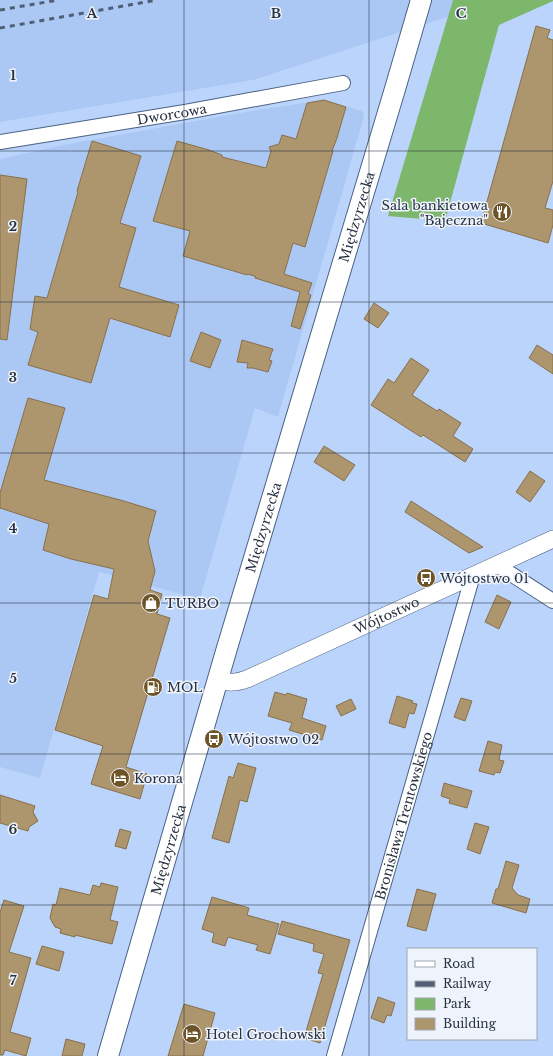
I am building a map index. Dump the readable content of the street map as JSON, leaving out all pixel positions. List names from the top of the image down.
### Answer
{
  "streets": {
    "main road": ["Międzyrzecka"],
    "street": ["Dworcowa", "Wójtostwo", "Bronisława Trentowskiego"]
  },
  "crossings": [
    ["Międzyrzecka", "Wójtostwo"],
    ["Wójtostwo", "Bronisława Trentowskiego"]
  ],
  "places": {
    "restaurant": ["Sala bankietowa \"Bajeczna\""],
    "bus stop": ["Wójtostwo 01", "Wójtostwo 02"],
    "shop": ["TURBO"],
    "fuel station": ["MOL"],
    "hotel": ["Korona", "Hotel Grochowski"]
  },
  "legend": [
    "Road",
    "Railway",
    "Park",
    "Building"
  ],
  "grid": {
    "columns": ["A", "B", "C"],
    "rows": [
      "1",
      "2",
      "3",
      "4",
      "5",
      "6",
      "7"
    ]
  }
}
